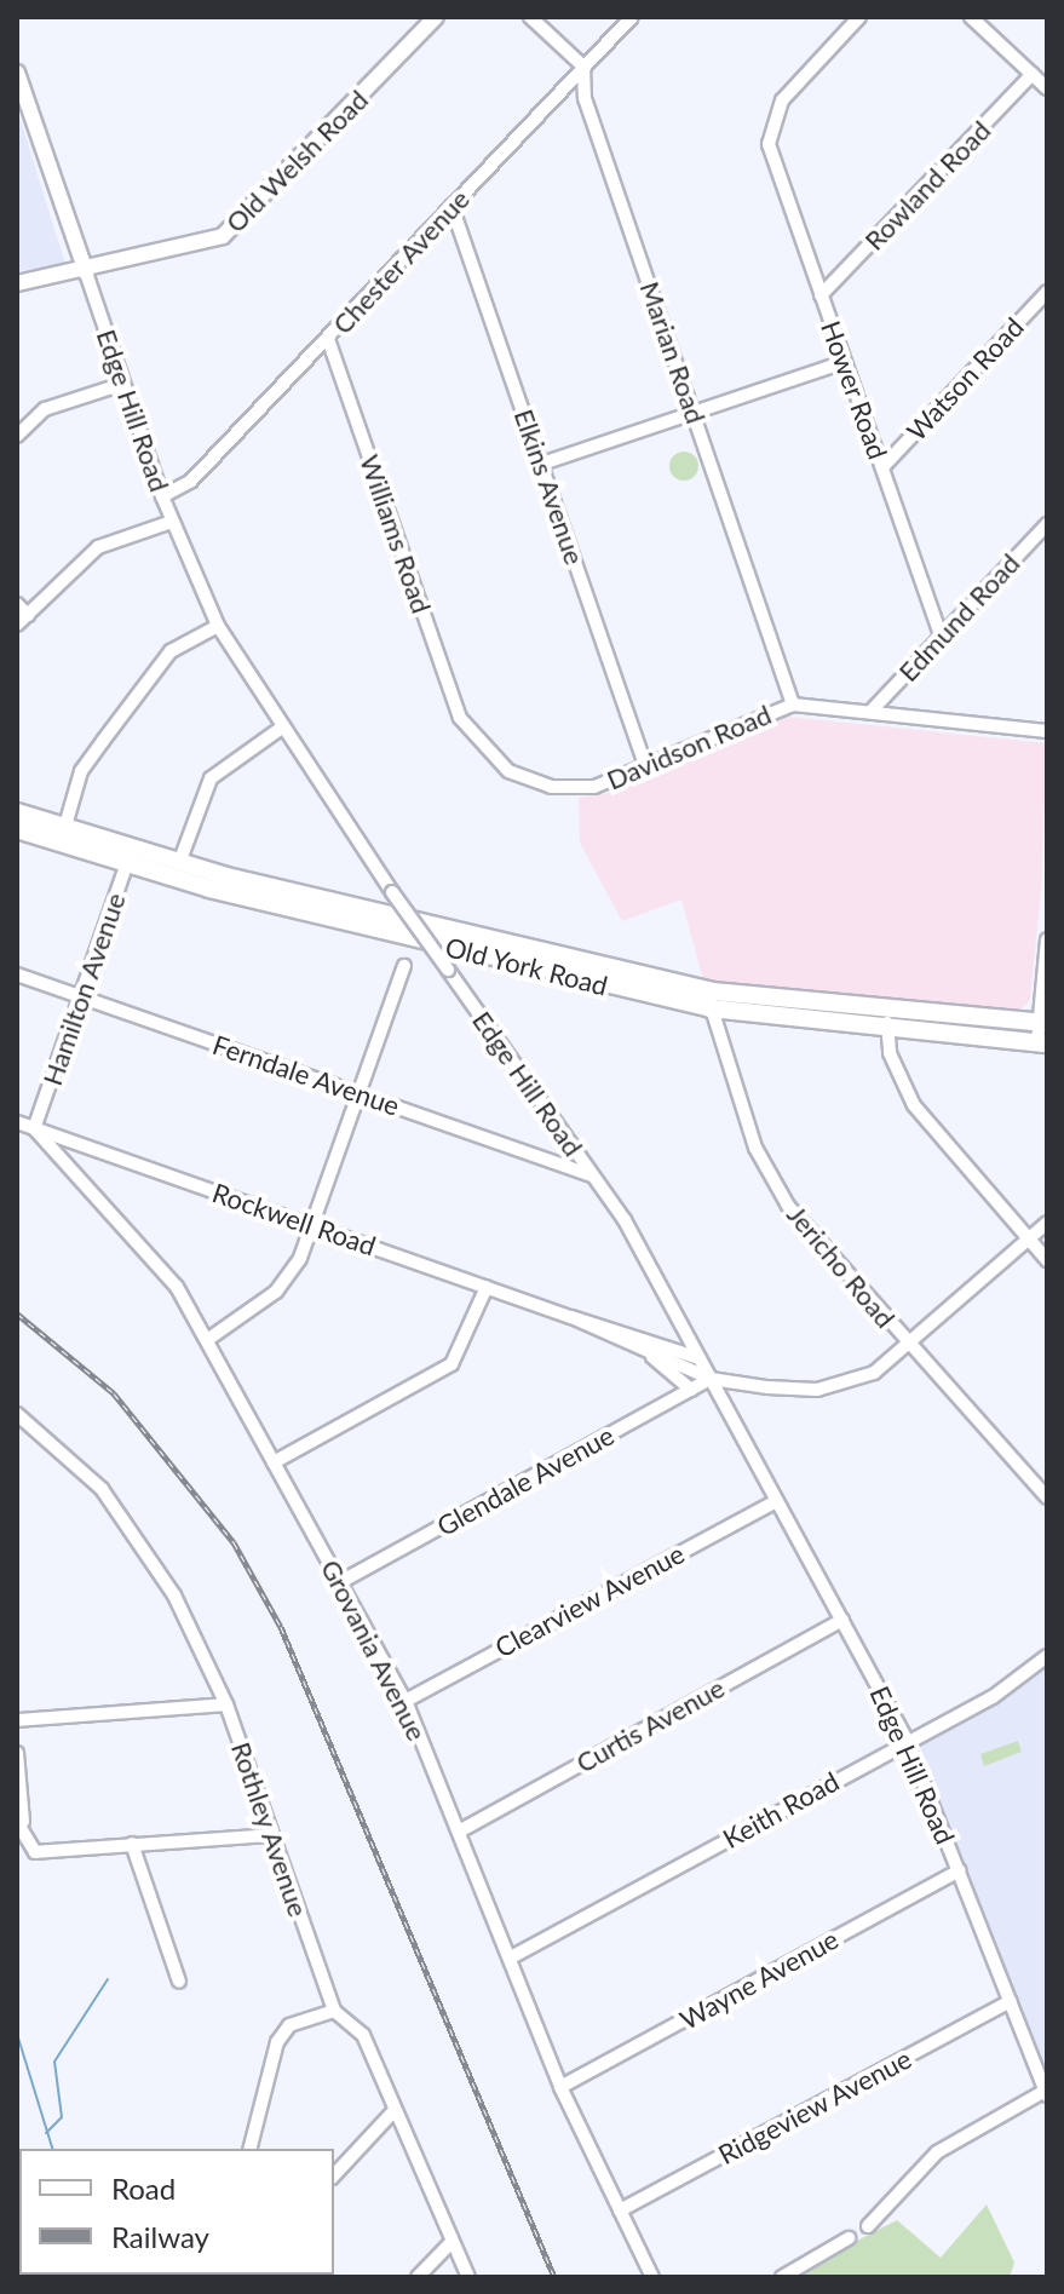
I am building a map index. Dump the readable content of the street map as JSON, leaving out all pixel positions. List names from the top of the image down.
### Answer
{
  "streets": {
    "highway": ["Old York Road"],
    "main road": ["Old Welsh Road", "Edge Hill Road"],
    "street": [
      "Rowland Road",
      "Chester Avenue",
      "Marian Road",
      "Watson Road",
      "Hower Road",
      "Elkins Avenue",
      "Williams Road",
      "Edmund Road",
      "Davidson Road",
      "Hamilton Avenue",
      "Ferndale Avenue",
      "Rockwell Road",
      "Jericho Road",
      "Glendale Avenue",
      "Clearview Avenue",
      "Grovania Avenue",
      "Curtis Avenue",
      "Keith Road",
      "Rothley Avenue",
      "Wayne Avenue",
      "Ridgeview Avenue"
    ]
  },
  "crossings": [
    ["Old Welsh Road", "Edge Hill Road"],
    ["Rowland Road", "Hower Road"],
    ["Chester Avenue", "Marian Road"],
    ["Chester Avenue", "Edge Hill Road"],
    ["Chester Avenue", "Elkins Avenue"],
    ["Chester Avenue", "Williams Road"],
    ["Marian Road", "Davidson Road"],
    ["Watson Road", "Hower Road"],
    ["Hower Road", "Edmund Road"],
    ["Edge Hill Road", "Ferndale Avenue"],
    ["Edge Hill Road", "Rockwell Road"],
    ["Edge Hill Road", "Glendale Avenue"],
    ["Edge Hill Road", "Clearview Avenue"],
    ["Edge Hill Road", "Curtis Avenue"],
    ["Edge Hill Road", "Keith Road"],
    ["Edge Hill Road", "Wayne Avenue"],
    ["Edge Hill Road", "Ridgeview Avenue"],
    ["Elkins Avenue", "Davidson Road"],
    ["Williams Road", "Davidson Road"],
    ["Edmund Road", "Davidson Road"],
    ["Old York Road", "Hamilton Avenue"],
    ["Old York Road", "Jericho Road"],
    ["Hamilton Avenue", "Ferndale Avenue"],
    ["Hamilton Avenue", "Rockwell Road"],
    ["Hamilton Avenue", "Grovania Avenue"],
    ["Rockwell Road", "Jericho Road"],
    ["Rockwell Road", "Glendale Avenue"],
    ["Rockwell Road", "Grovania Avenue"],
    ["Glendale Avenue", "Grovania Avenue"],
    ["Clearview Avenue", "Grovania Avenue"],
    ["Grovania Avenue", "Curtis Avenue"],
    ["Grovania Avenue", "Keith Road"],
    ["Grovania Avenue", "Wayne Avenue"],
    ["Grovania Avenue", "Ridgeview Avenue"]
  ],
  "legend": ["Road", "Railway"]
}
